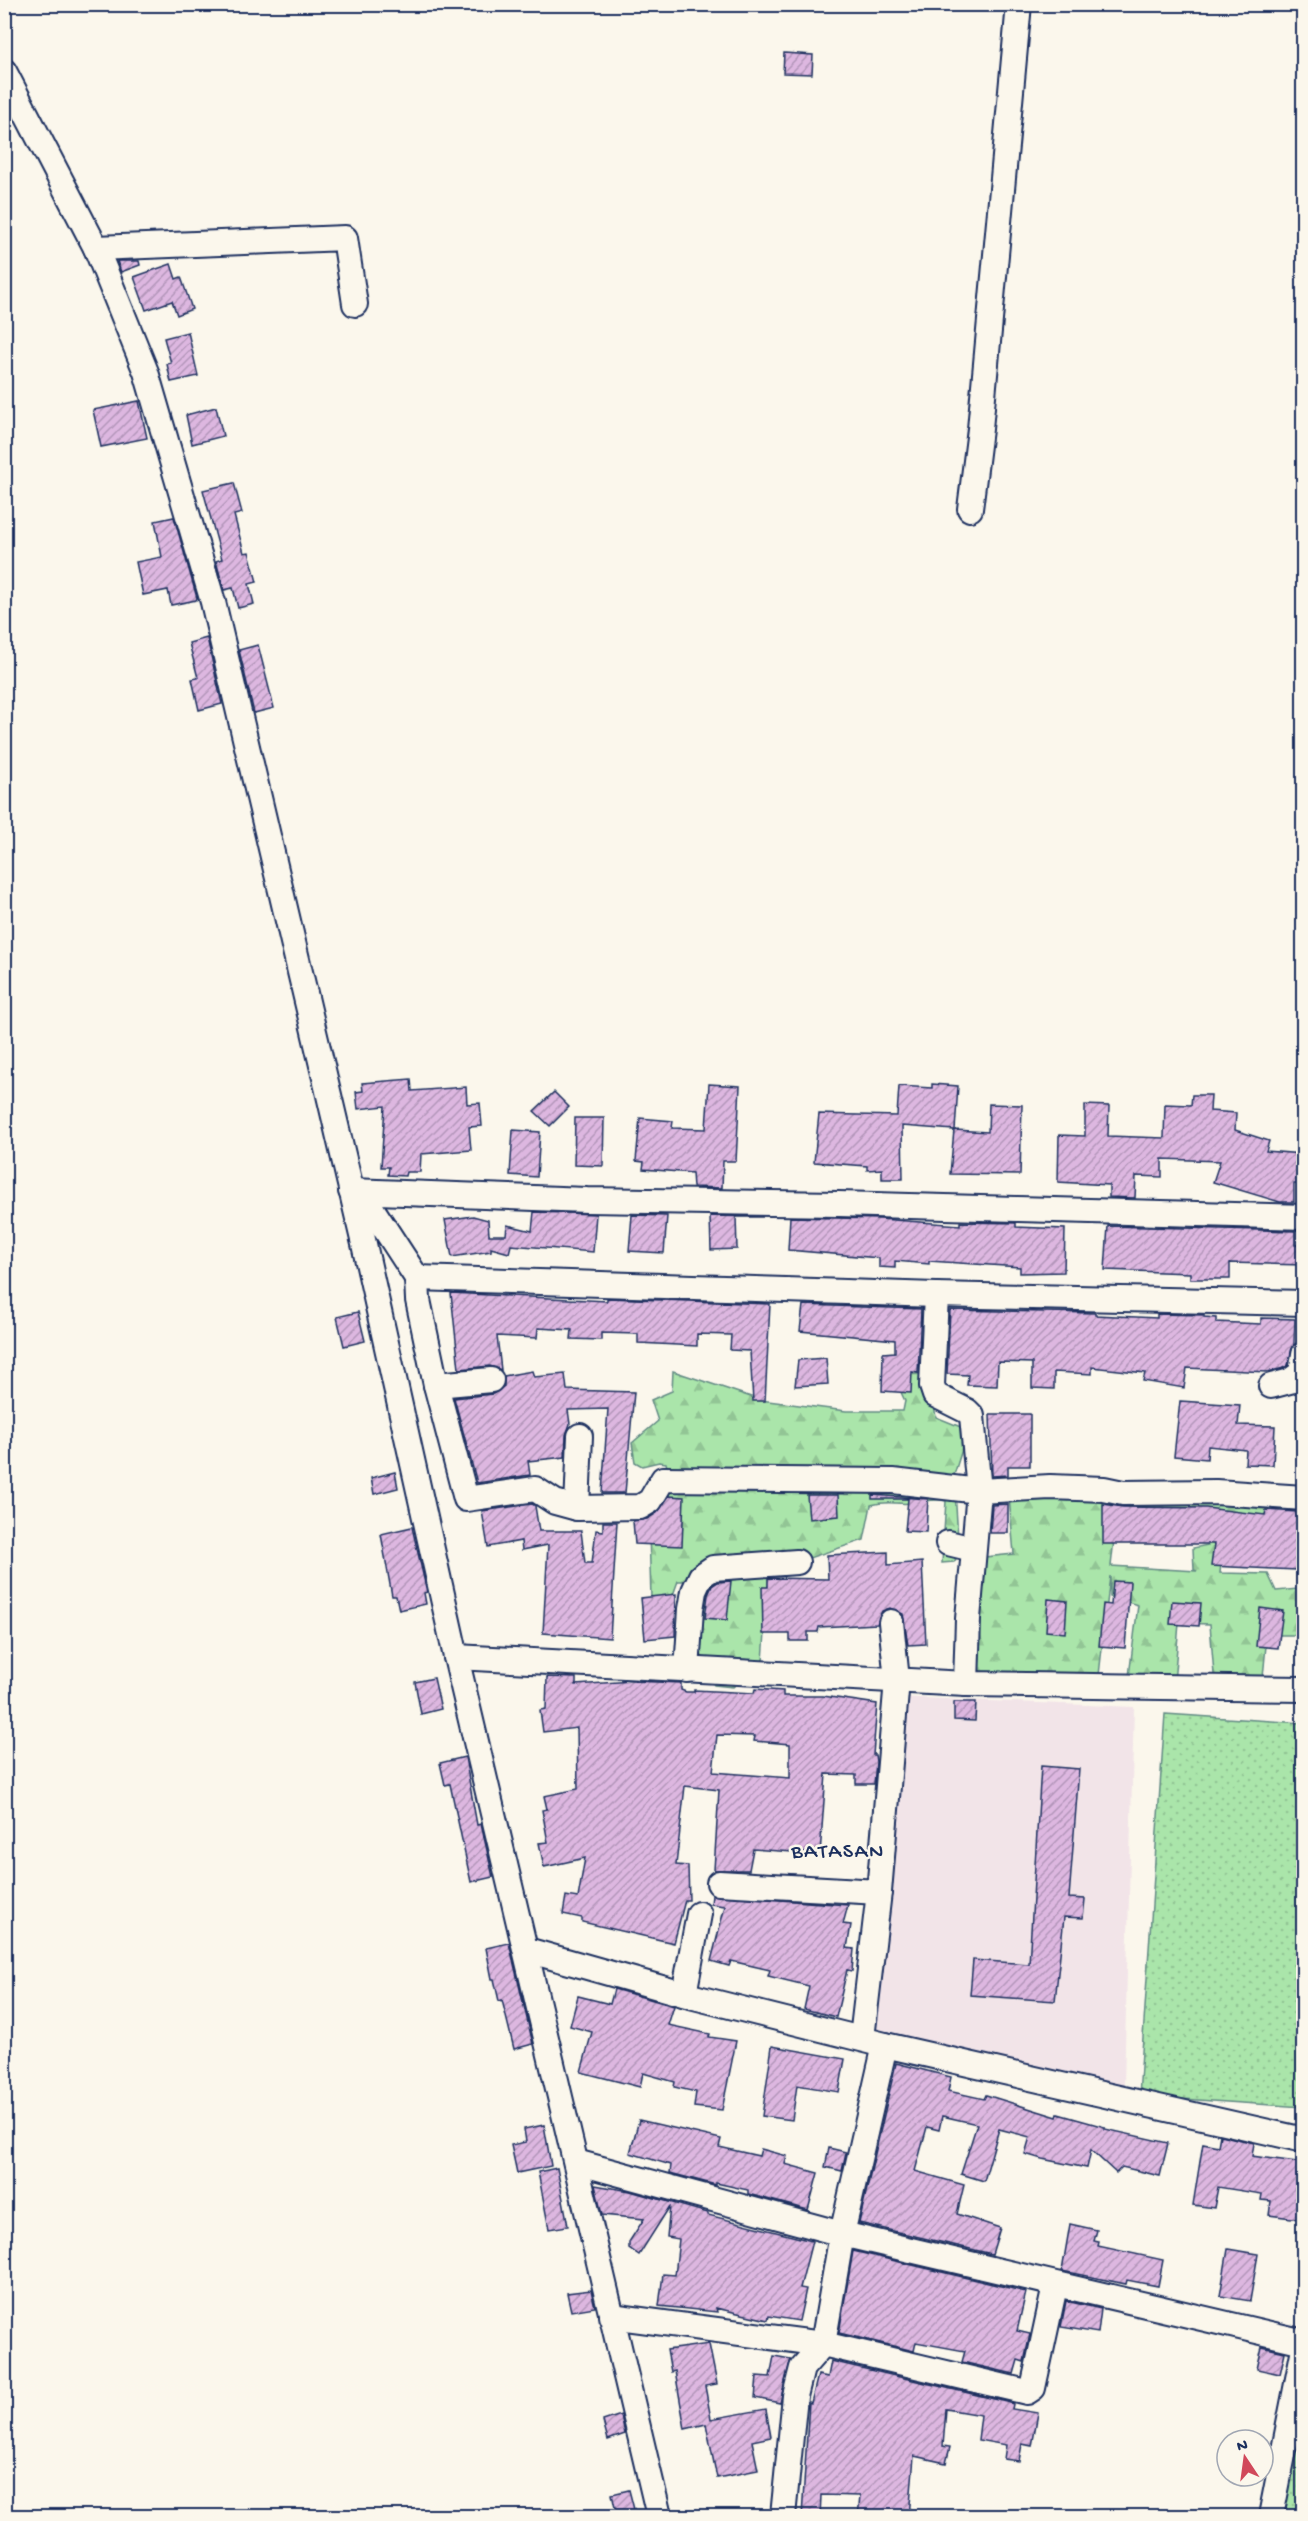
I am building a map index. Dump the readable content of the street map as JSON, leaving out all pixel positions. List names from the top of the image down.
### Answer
{
  "districts": ["BATASAN"],
  "north": "top"
}
